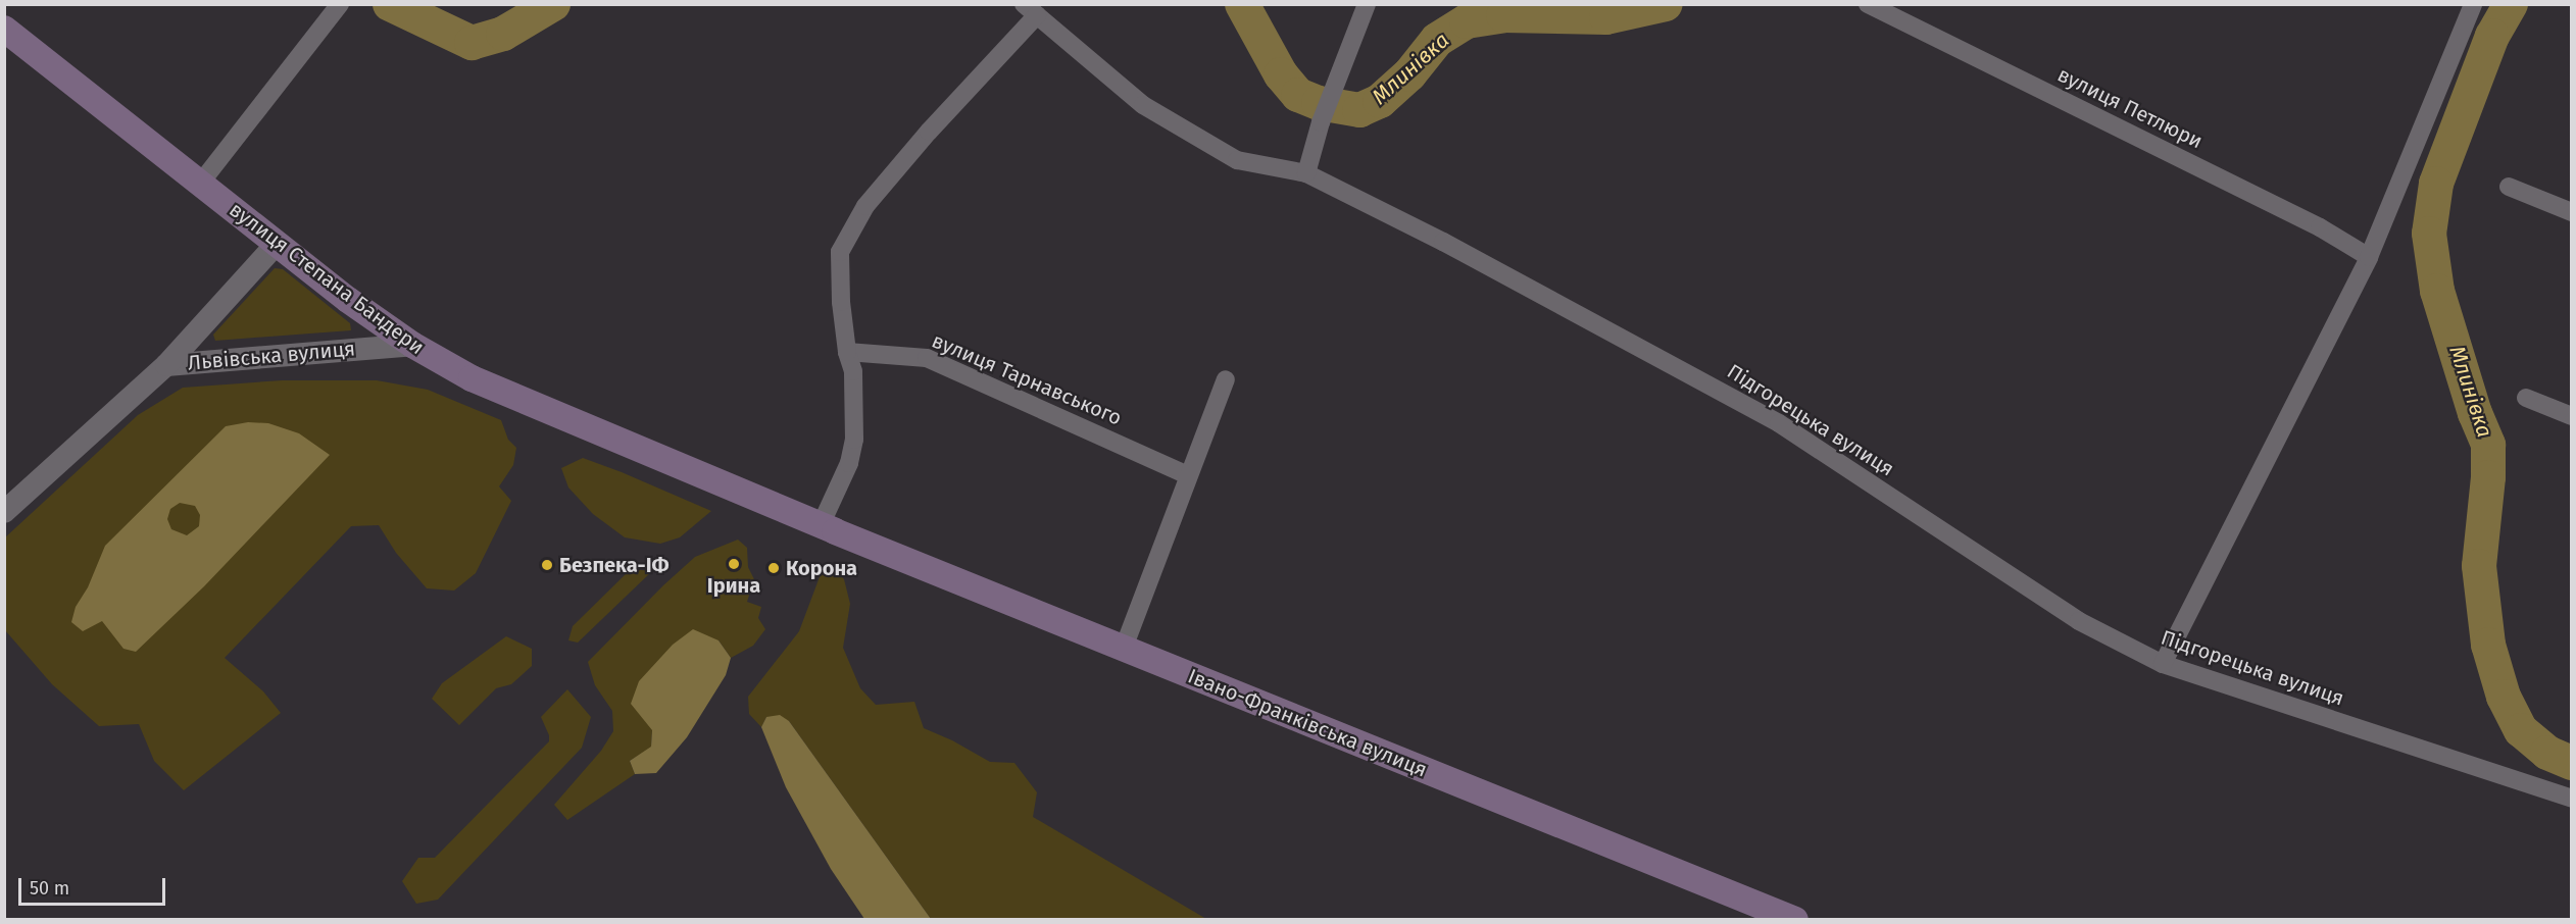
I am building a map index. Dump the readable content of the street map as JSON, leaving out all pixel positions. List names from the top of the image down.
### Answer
{
  "streets": {
    "main road": ["вулиця Степана Бандери", "Івано-Франківська вулиця"],
    "street": [
      "вулиця Петлюри",
      "Львівська вулиця",
      "вулиця Тарнавського",
      "Підгорецька вулиця"
    ]
  },
  "crossings": [
    ["вулиця Степана Бандери", "Львівська вулиця"],
    ["вулиця Степана Бандери", "Івано-Франківська вулиця"]
  ],
  "water": ["Млинівка"],
  "places": ["Ірина", "Безпека-ІФ", "Корона"],
  "scale_bar": "50 m"
}
